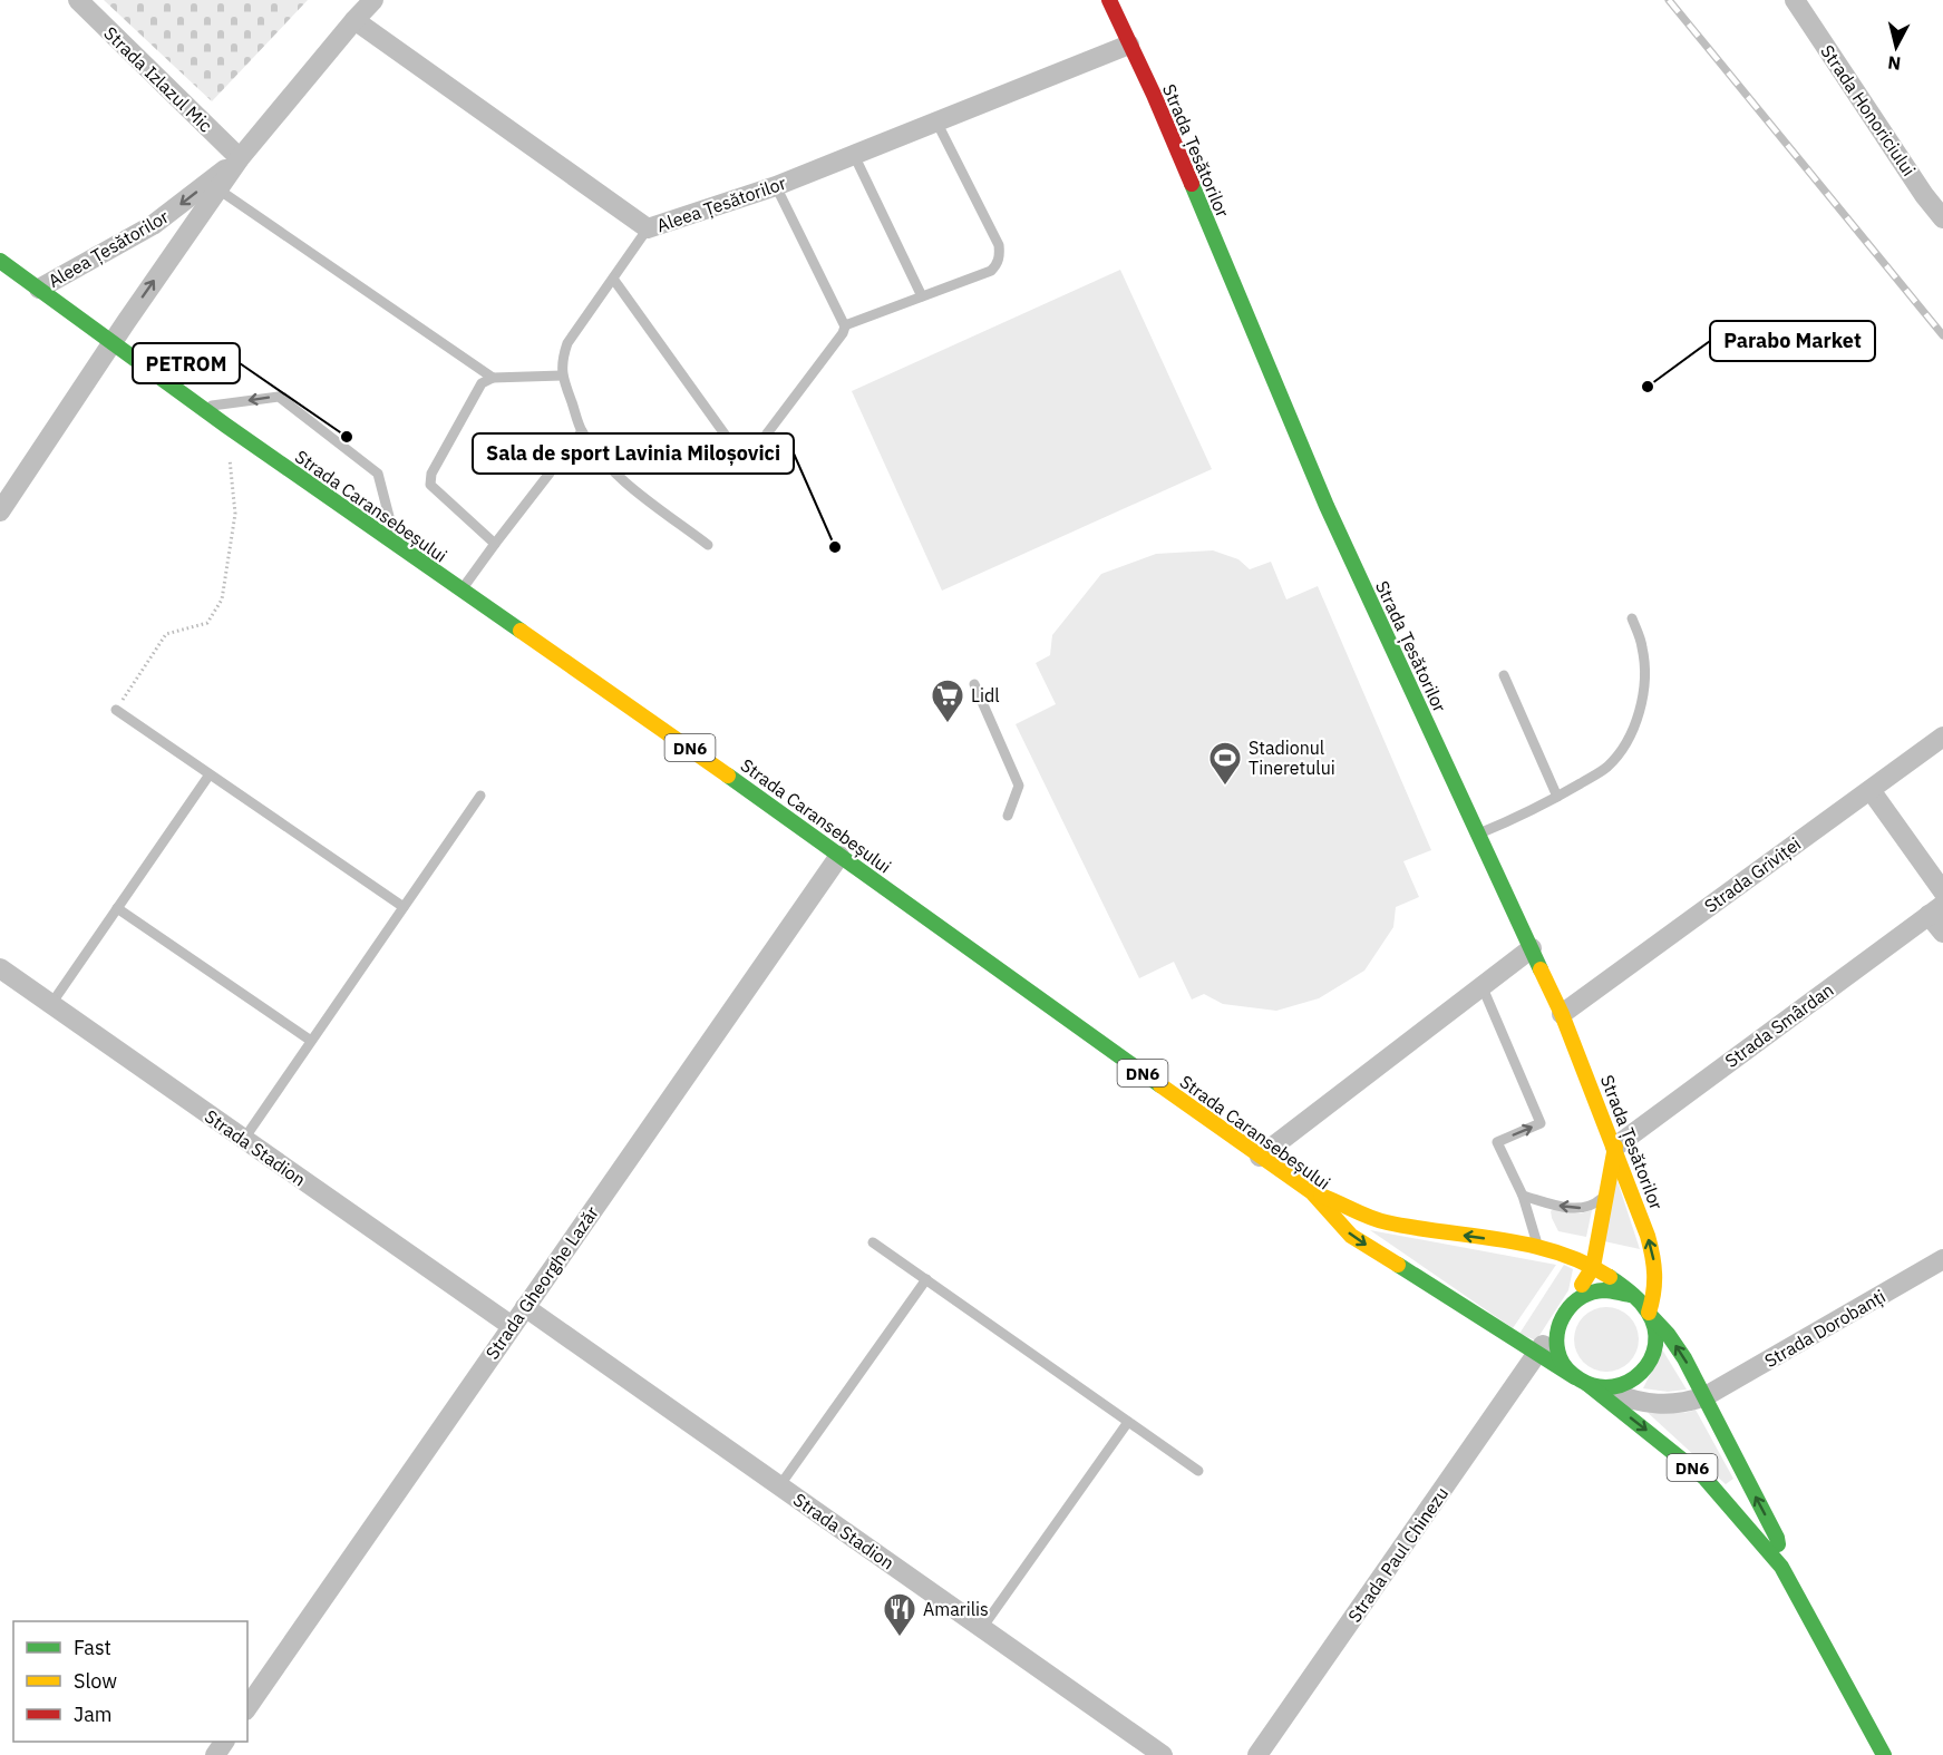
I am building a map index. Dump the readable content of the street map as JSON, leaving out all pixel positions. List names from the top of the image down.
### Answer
{
  "streets": {
    "main road": ["Strada Țesătorilor", "Strada Caransebeșului", "DN6"],
    "street": [
      "Strada Izlazul Mic",
      "Strada Honoriciului",
      "Aleea Țesătorilor",
      "Strada Griviței",
      "Strada Smârdan",
      "Strada Stadion",
      "Strada Gheorghe Lazăr",
      "Strada Dorobanți",
      "Strada Paul Chinezu"
    ]
  },
  "crossings": [
    ["Strada Izlazul Mic", "Aleea Țesătorilor"],
    ["Strada Țesătorilor", "Aleea Țesătorilor"],
    ["Strada Țesătorilor", "Strada Caransebeșului"],
    ["Strada Țesătorilor", "DN6"],
    ["Strada Țesătorilor", "Strada Griviței"],
    ["Strada Țesătorilor", "Strada Smârdan"],
    ["Strada Țesătorilor", "Strada Dorobanți"],
    ["Strada Țesătorilor", "Strada Paul Chinezu"],
    ["Aleea Țesătorilor", "Strada Caransebeșului"],
    ["Strada Caransebeșului", "DN6"],
    ["Strada Caransebeșului", "Strada Gheorghe Lazăr"],
    ["Strada Caransebeșului", "Strada Dorobanți"],
    ["Strada Caransebeșului", "Strada Paul Chinezu"],
    ["DN6", "Strada Dorobanți"],
    ["DN6", "Strada Paul Chinezu"],
    ["Strada Stadion", "Strada Gheorghe Lazăr"],
    ["Strada Dorobanți", "Strada Paul Chinezu"]
  ],
  "places": {
    "other": ["Parabo Market", "PETROM", "Sala de sport Lavinia Miloșovici"],
    "supermarket": ["Lidl"],
    "sports": ["Stadionul Tineretului"],
    "restaurant": ["Amarilis"]
  },
  "legend": ["Fast", "Slow", "Jam"],
  "north": "bottom"
}
